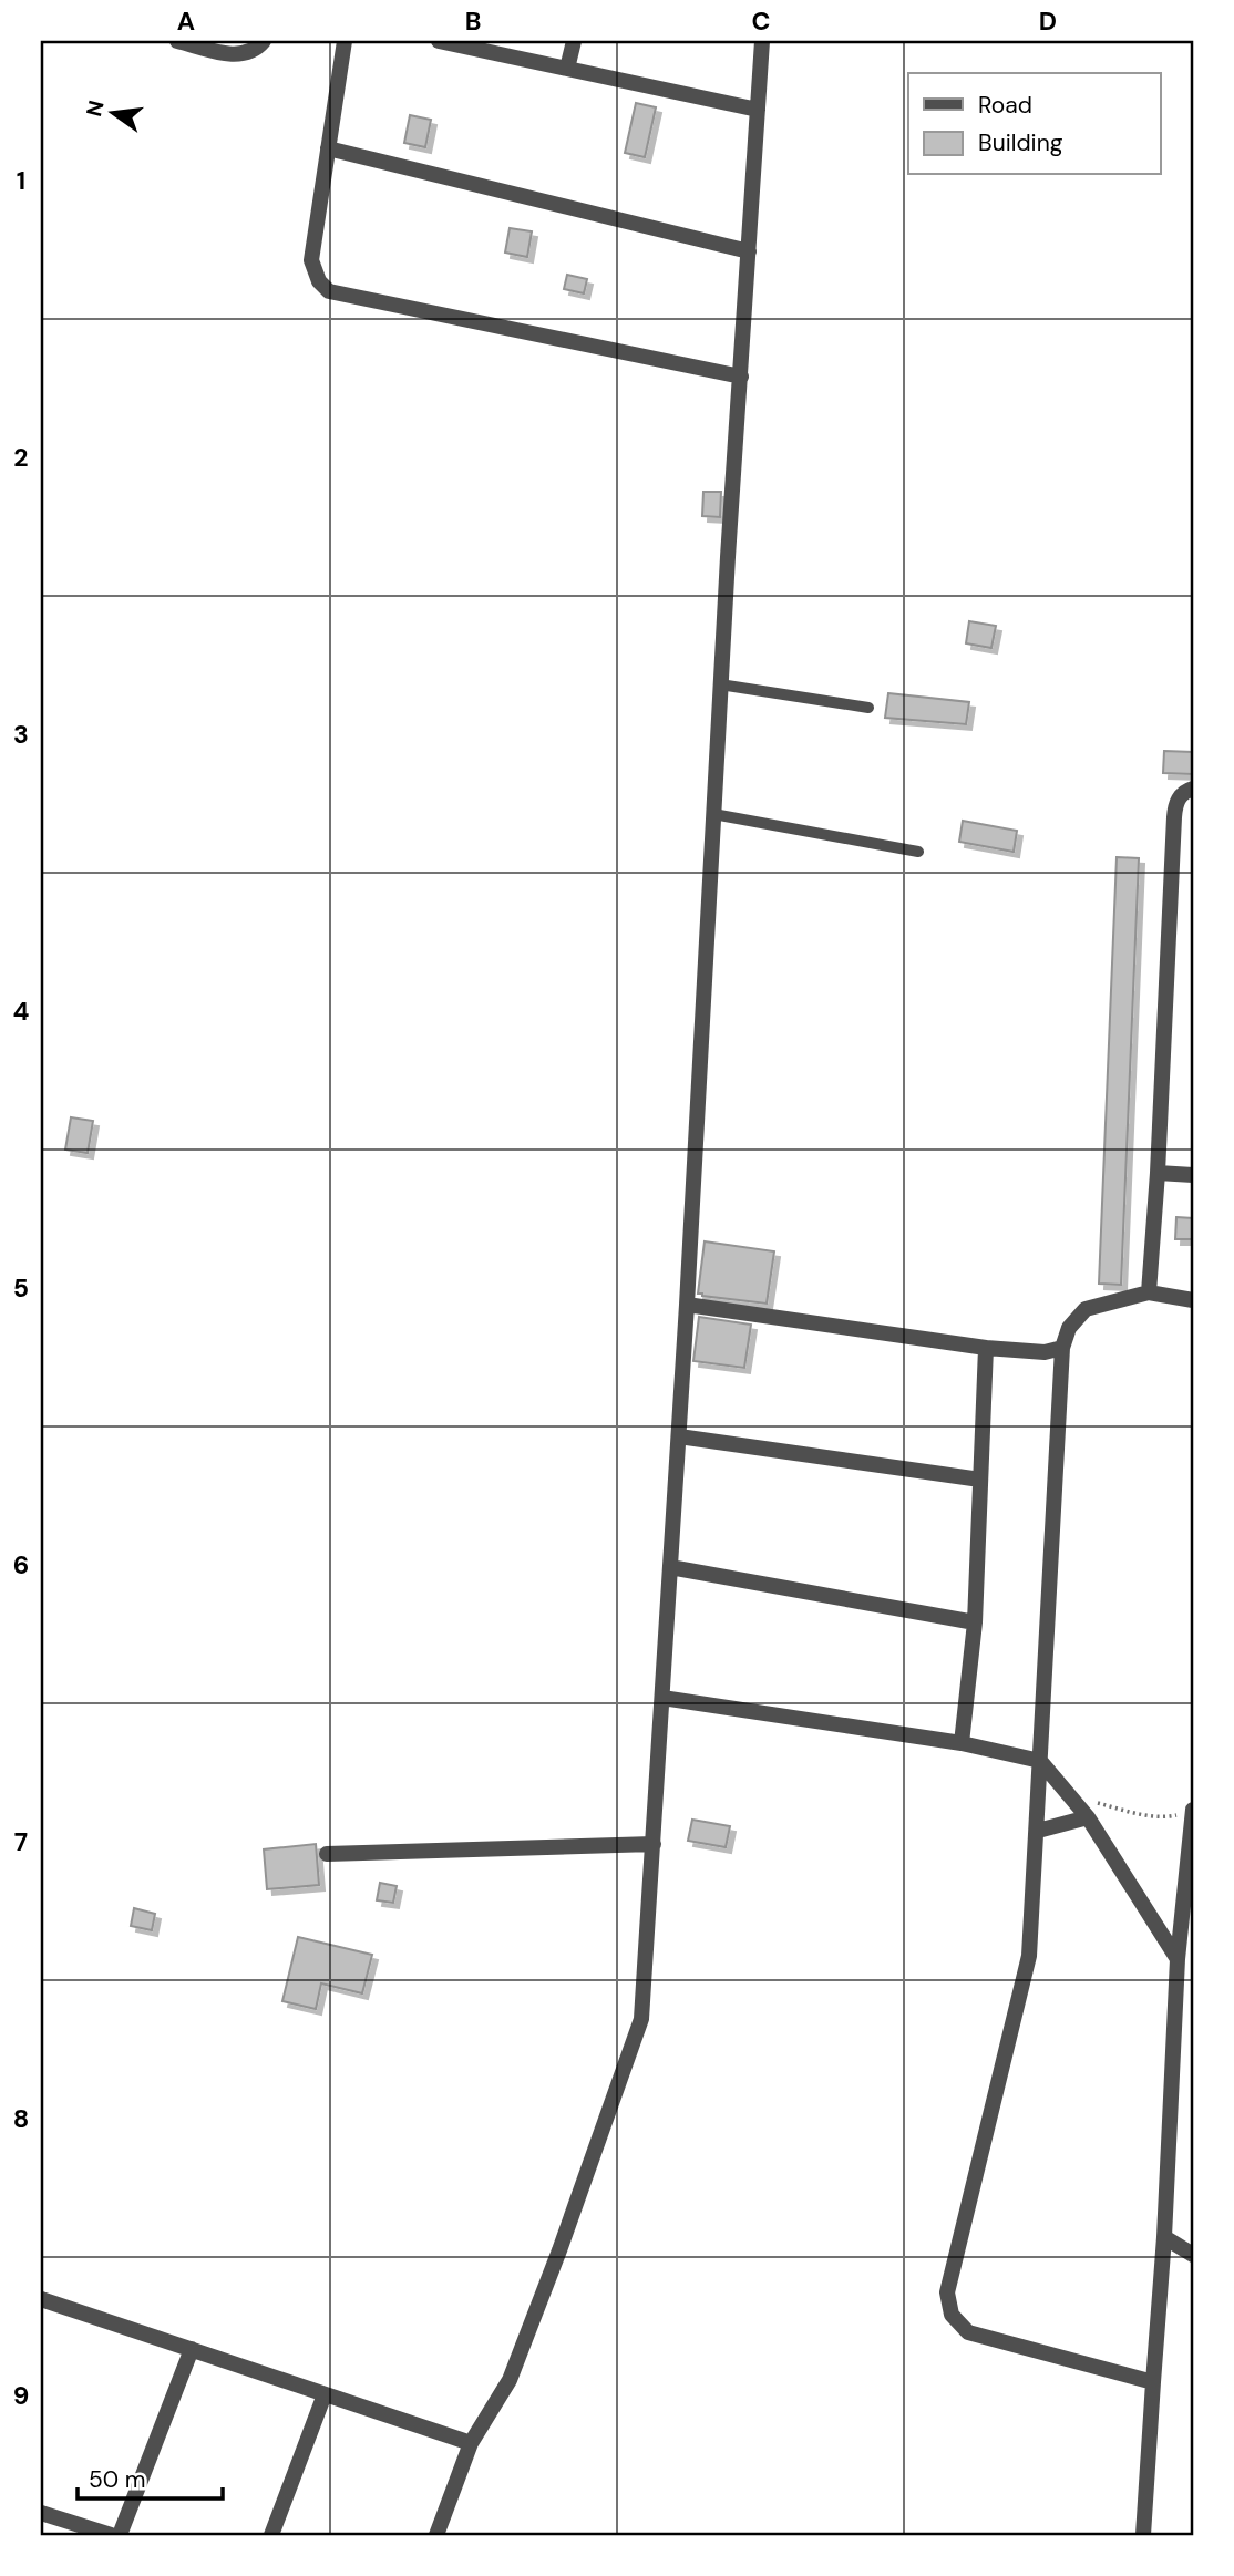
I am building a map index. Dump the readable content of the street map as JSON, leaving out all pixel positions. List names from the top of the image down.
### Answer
{
  "legend": ["Road", "Building"],
  "scale_bar": "50 m",
  "north": "left",
  "grid": {
    "columns": [
      "A",
      "B",
      "C",
      "D"
    ],
    "rows": [
      "1",
      "2",
      "3",
      "4",
      "5",
      "6",
      "7",
      "8",
      "9"
    ]
  }
}
